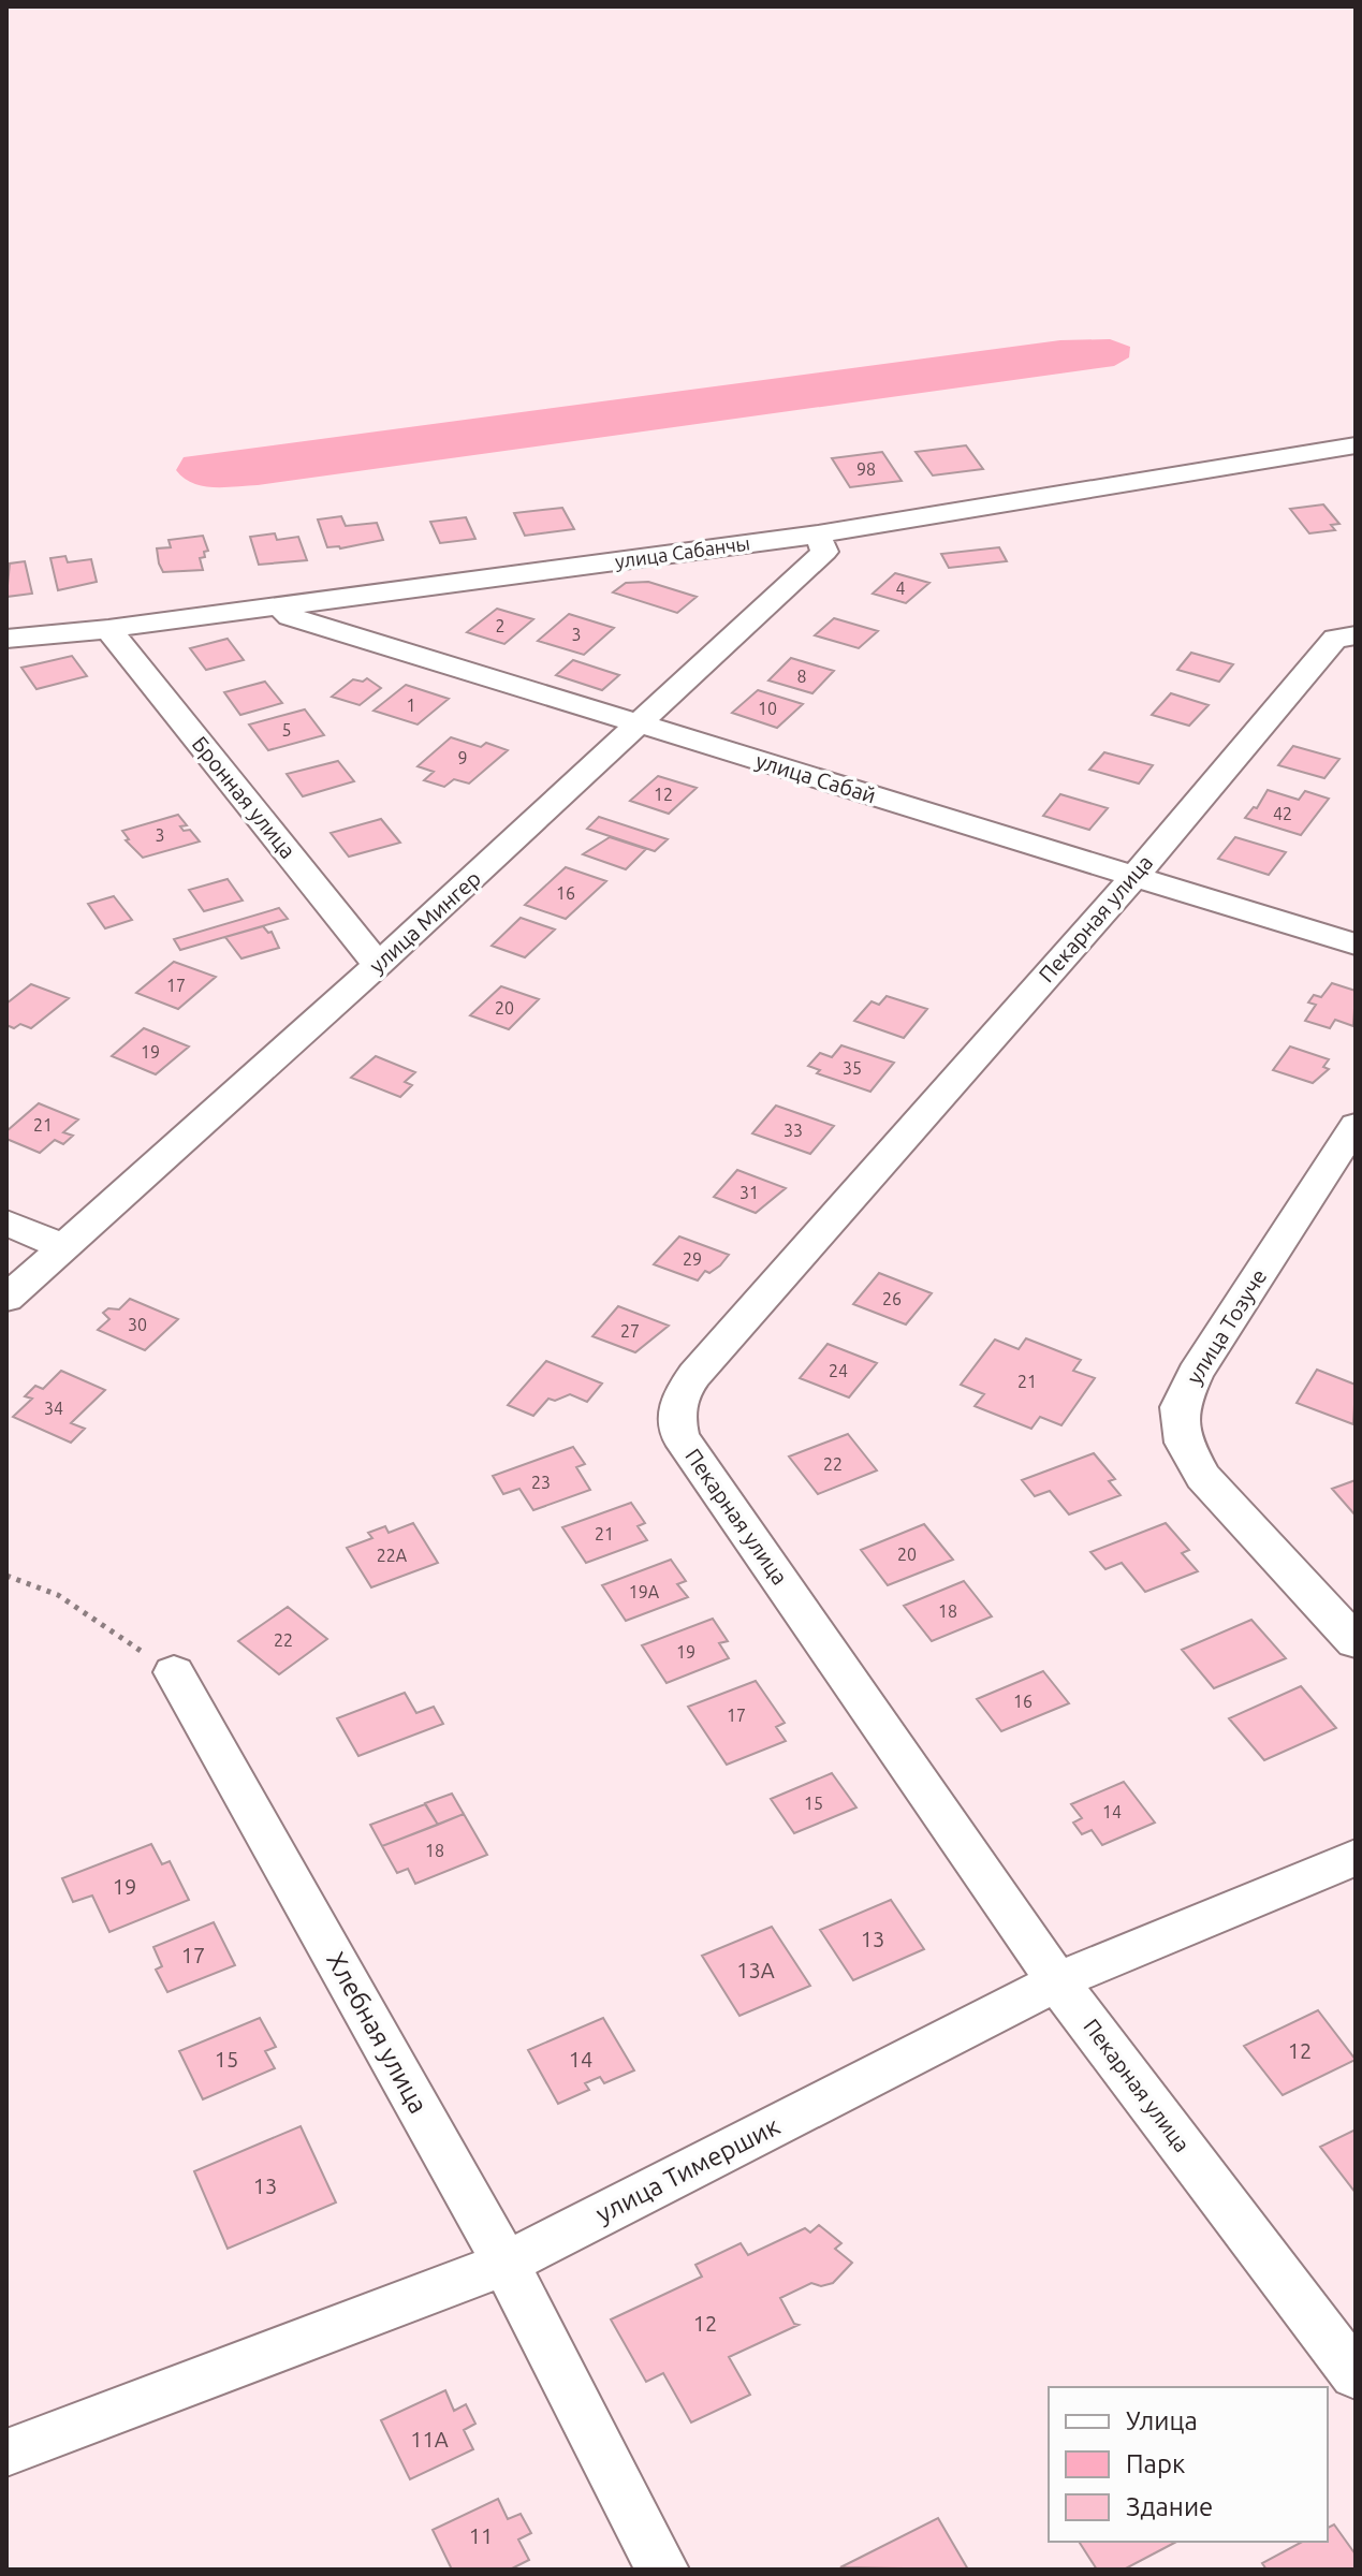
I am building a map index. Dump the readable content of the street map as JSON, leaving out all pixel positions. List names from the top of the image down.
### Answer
{
  "streets": {
    "street": [
      "улица Сабанчы",
      "улица Сабай",
      "Бронная улица",
      "Пекарная улица",
      "улица Мингер",
      "улица Тозуче",
      "Хлебная улица",
      "улица Тимершик"
    ]
  },
  "crossings": [
    ["улица Сабанчы", "улица Сабай"],
    ["улица Сабанчы", "Бронная улица"],
    ["улица Сабанчы", "улица Мингер"],
    ["улица Сабай", "Пекарная улица"],
    ["улица Сабай", "улица Мингер"],
    ["Бронная улица", "улица Мингер"],
    ["Пекарная улица", "улица Тимершик"],
    ["Хлебная улица", "улица Тимершик"]
  ],
  "house_numbers": [
    "98",
    "4",
    "2",
    "3",
    "8",
    "1",
    "10",
    "5",
    "9",
    "12",
    "42",
    "3",
    "16",
    "17",
    "20",
    "19",
    "35",
    "21",
    "33",
    "31",
    "29",
    "26",
    "30",
    "27",
    "24",
    "21",
    "34",
    "22",
    "23",
    "21",
    "20",
    "22А",
    "19А",
    "18",
    "22",
    "19",
    "16",
    "17",
    "15",
    "14",
    "18",
    "19",
    "13",
    "17",
    "13А",
    "12",
    "15",
    "14",
    "13",
    "12",
    "11А",
    "11"
  ],
  "legend": ["Улица", "Парк", "Здание"]
}
